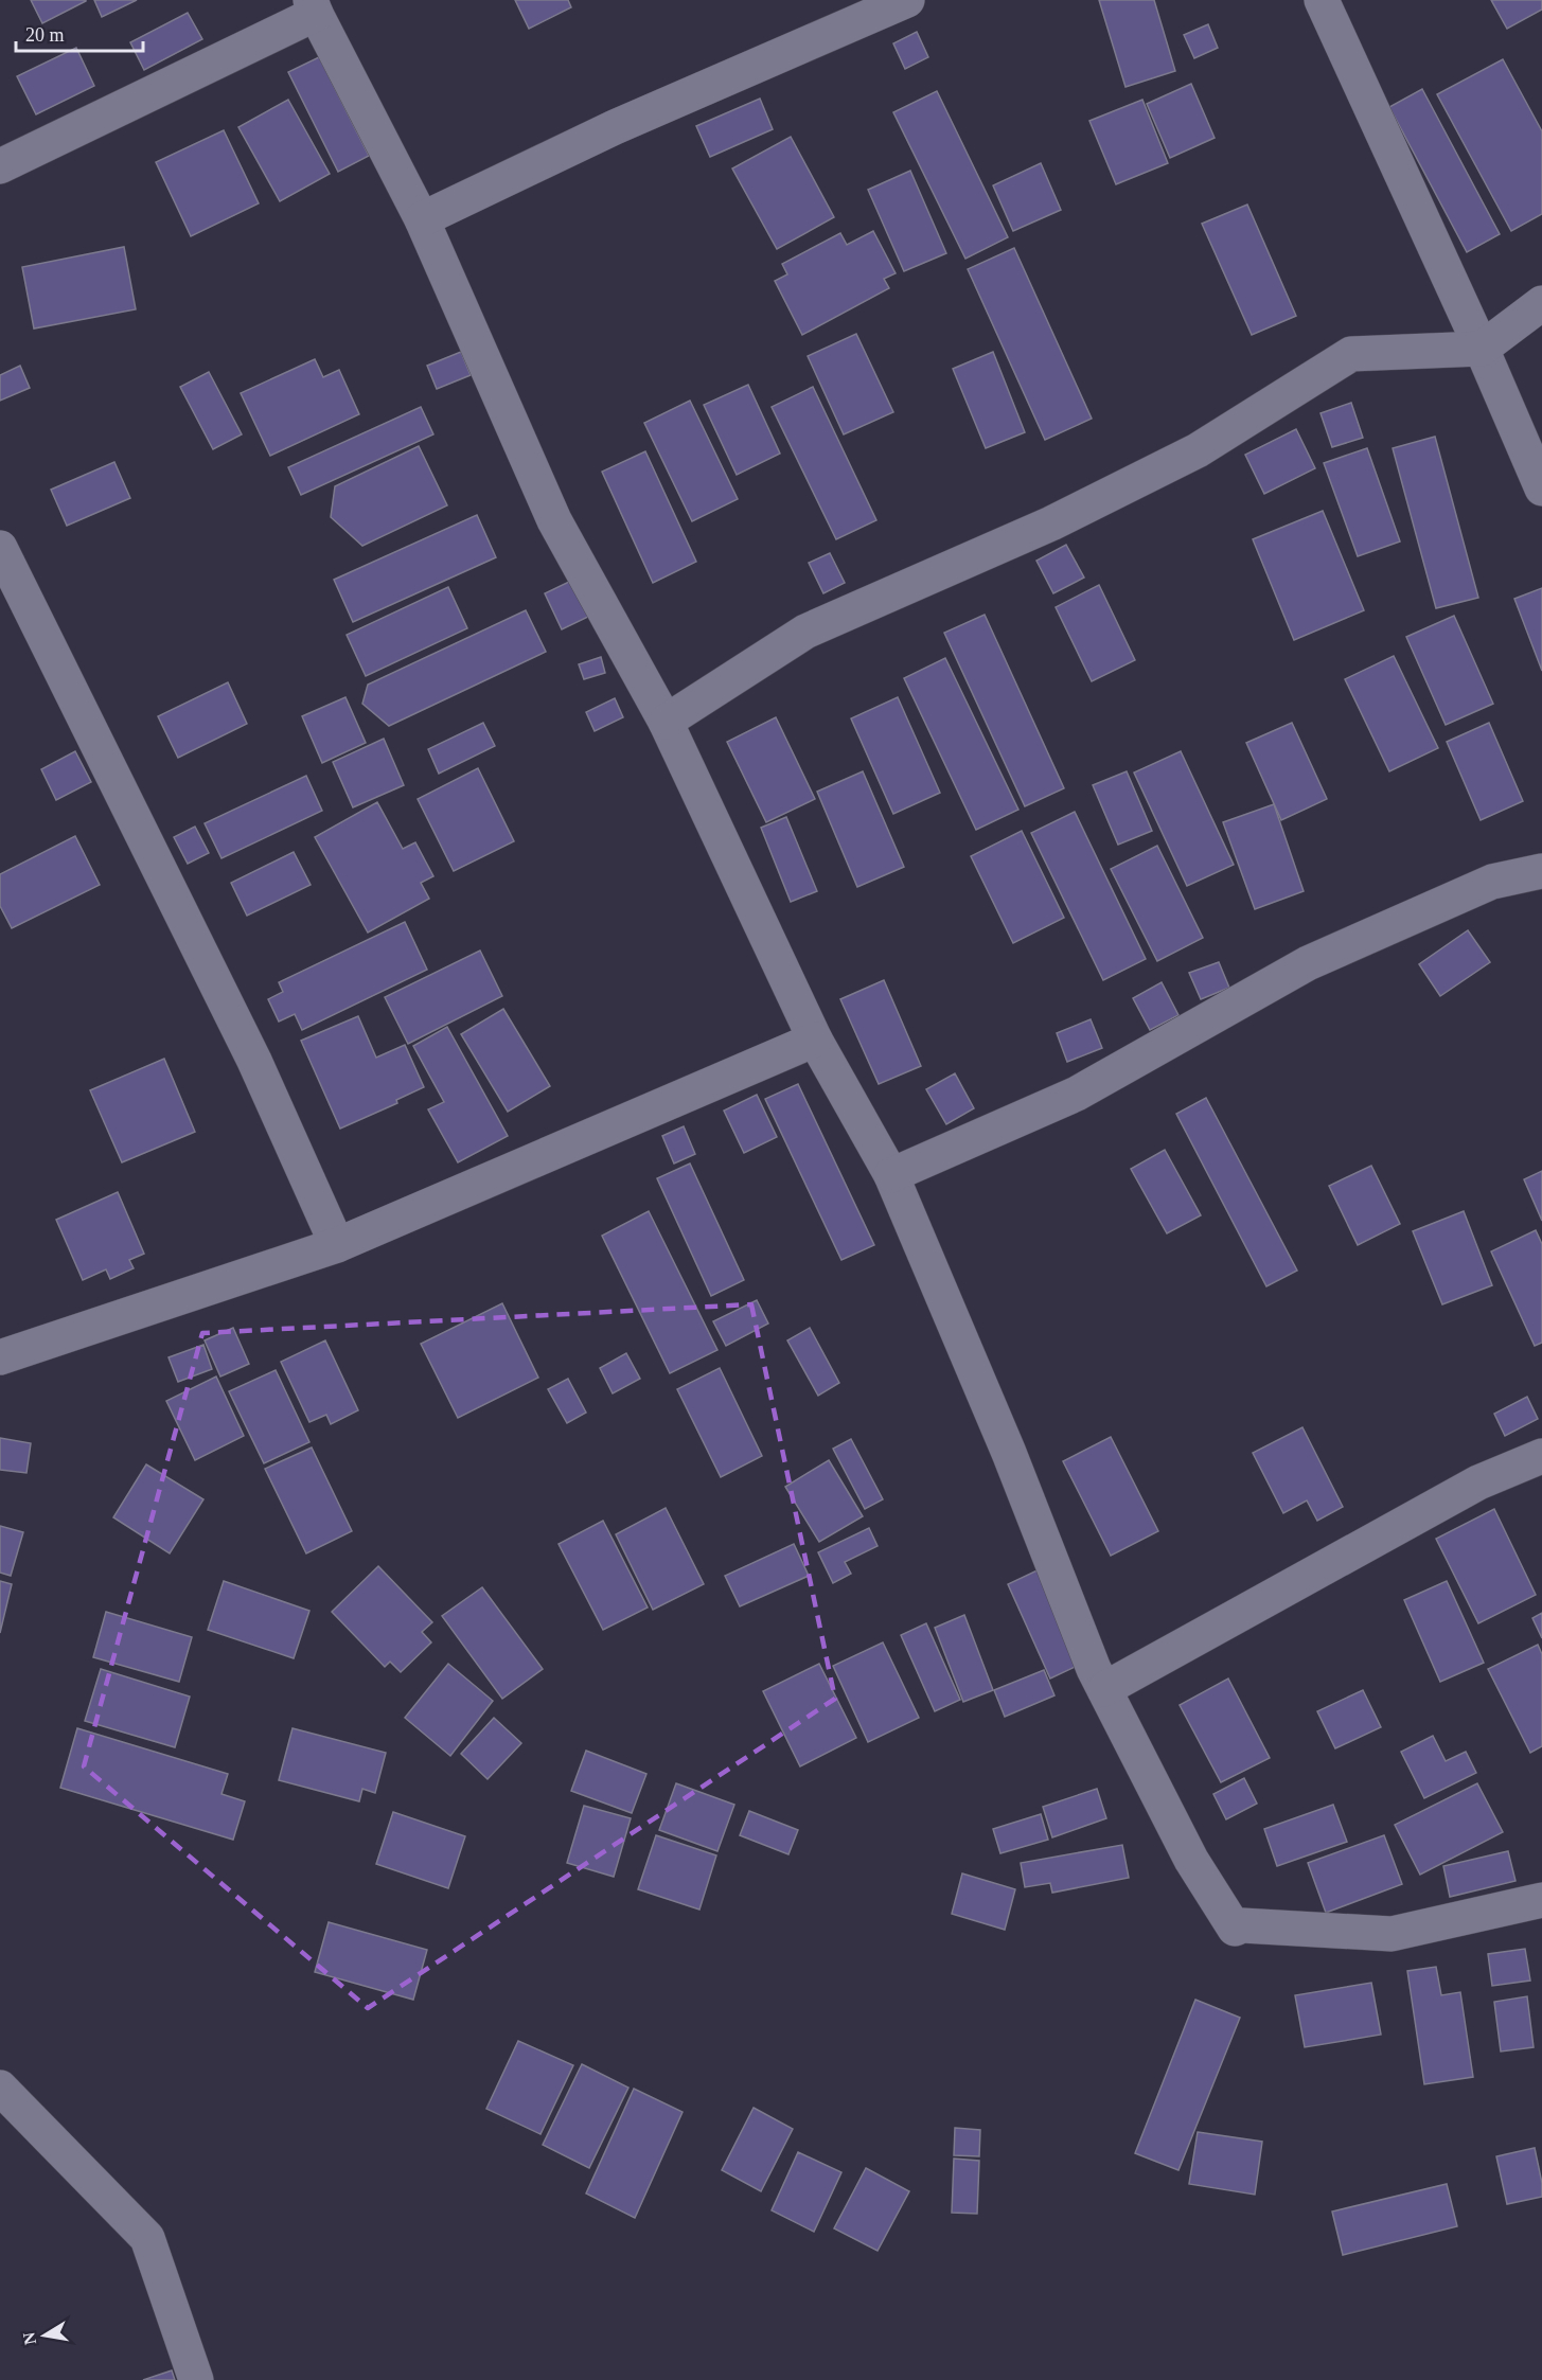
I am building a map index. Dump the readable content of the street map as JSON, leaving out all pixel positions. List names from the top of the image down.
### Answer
{
  "scale_bar": "20 m",
  "north": "left"
}
